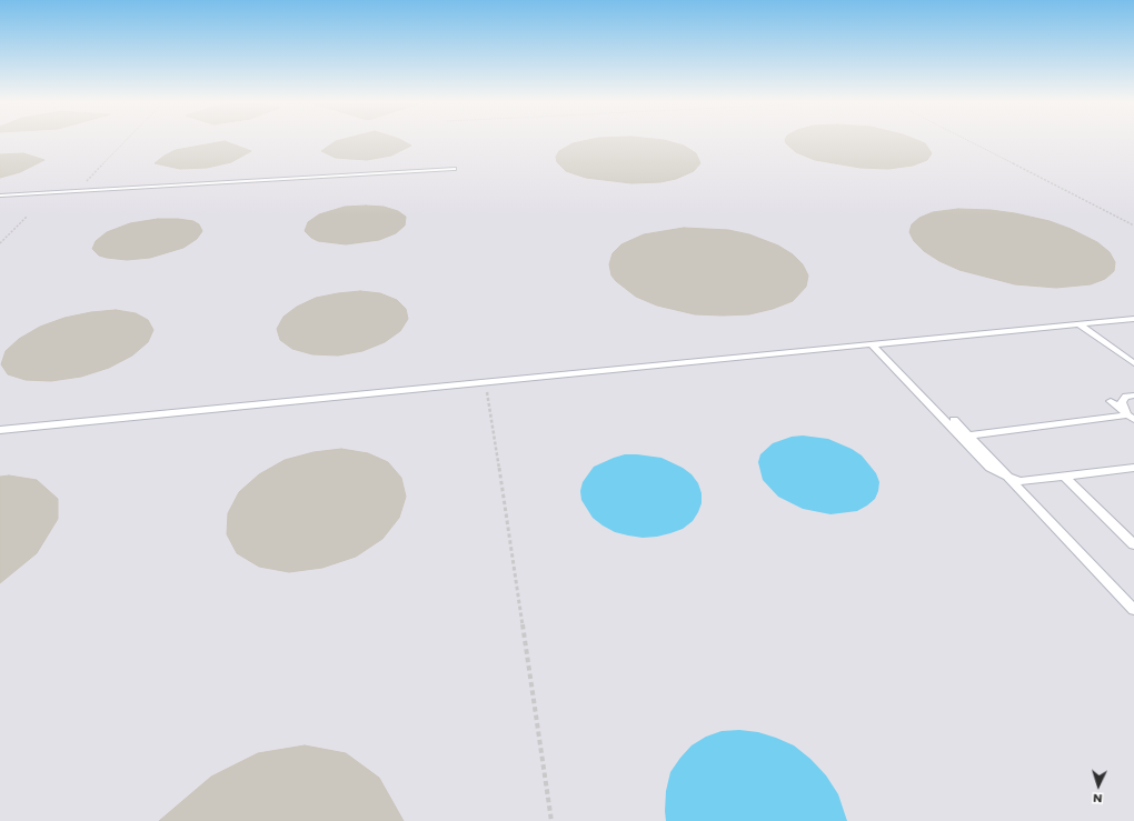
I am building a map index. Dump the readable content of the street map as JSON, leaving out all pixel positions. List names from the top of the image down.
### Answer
{
  "north": "bottom"
}
